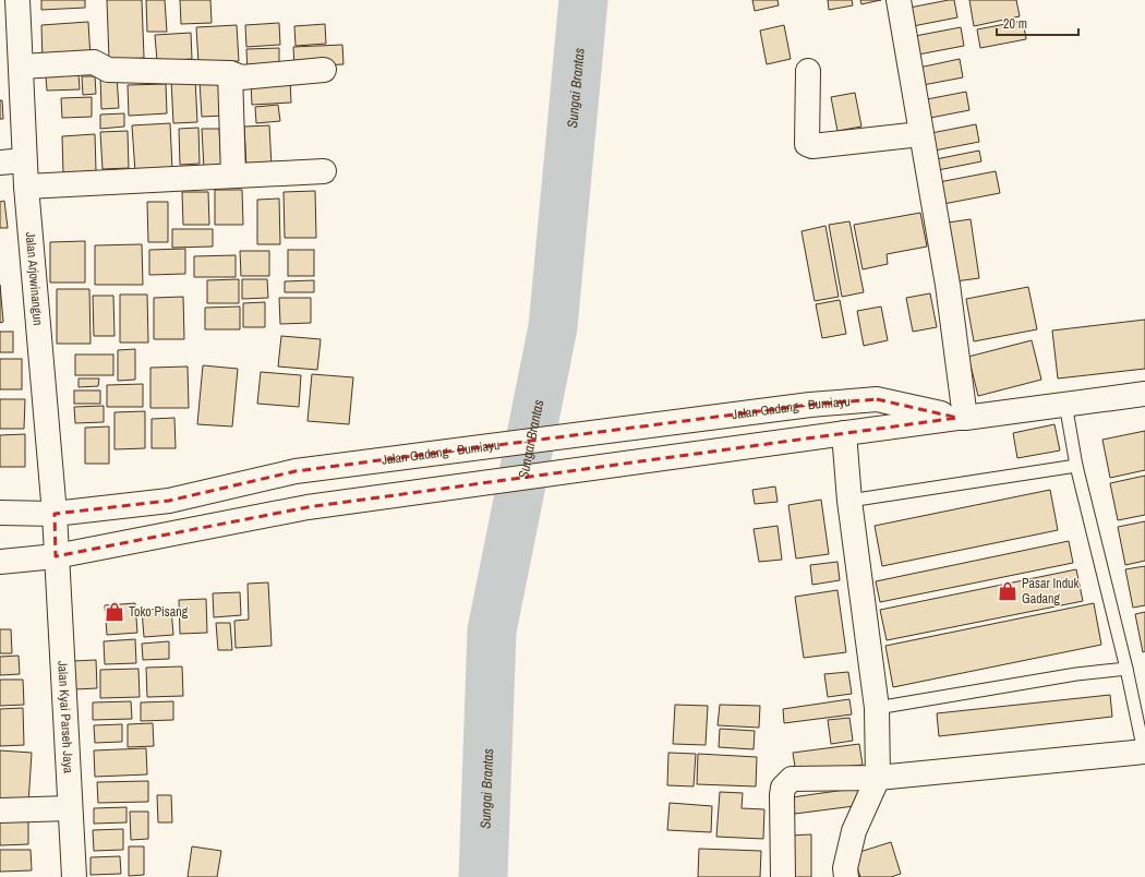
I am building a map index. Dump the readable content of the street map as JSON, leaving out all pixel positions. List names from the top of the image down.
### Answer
{
  "streets": {
    "main road": ["Jalan Arjowinangun", "Jalan Gadang - Bumiayu", "Jalan Kyai Parseh Jaya"]
  },
  "crossings": [
    ["Jalan Arjowinangun", "Jalan Gadang - Bumiayu"],
    ["Jalan Arjowinangun", "Jalan Kyai Parseh Jaya"],
    ["Jalan Gadang - Bumiayu", "Jalan Kyai Parseh Jaya"]
  ],
  "water": ["Sungai Brantas"],
  "places": {
    "shop": ["Pasar Induk Gadang", "Toko Pisang"]
  },
  "scale_bar": "20 m"
}
